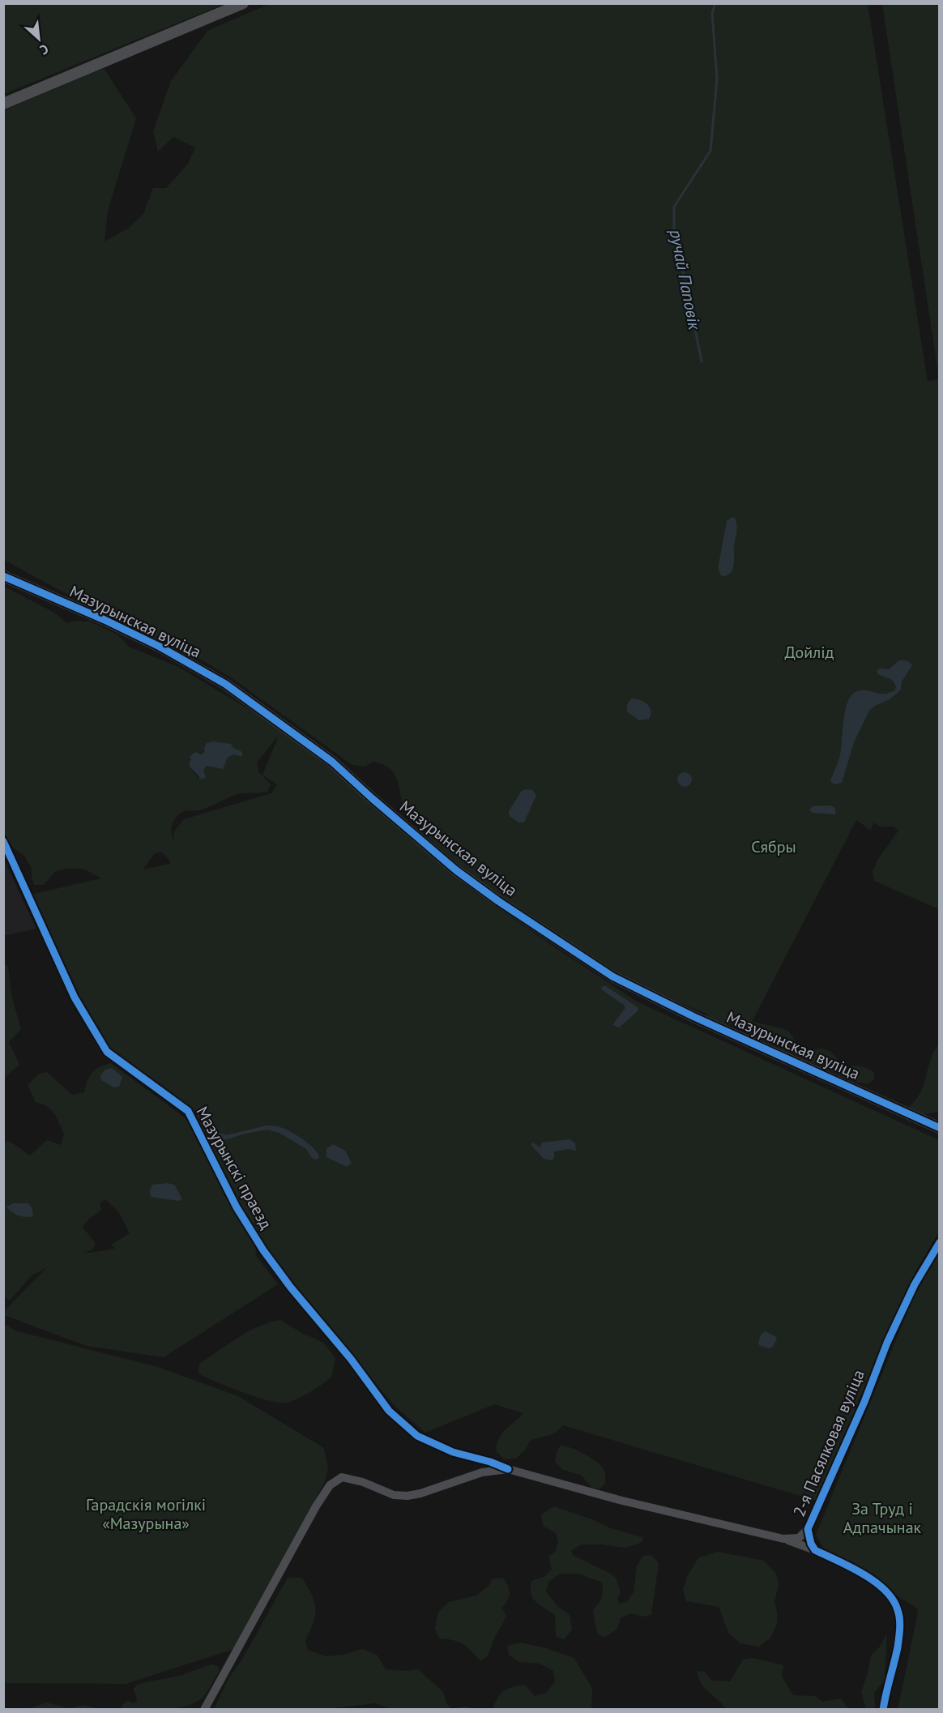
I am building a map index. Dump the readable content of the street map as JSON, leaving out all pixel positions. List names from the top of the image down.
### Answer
{
  "streets": {
    "street": ["Мазурынская вуліца", "Мазурынскі праезд", "2-я Пасялковая вуліца"]
  },
  "water": ["ручай Паповік"],
  "parks": [
    "Дойлід",
    "Сябры",
    "Гарадскія могілкі «Мазурына»",
    "За Труд і Адпачынак"
  ],
  "north": "bottom right"
}
